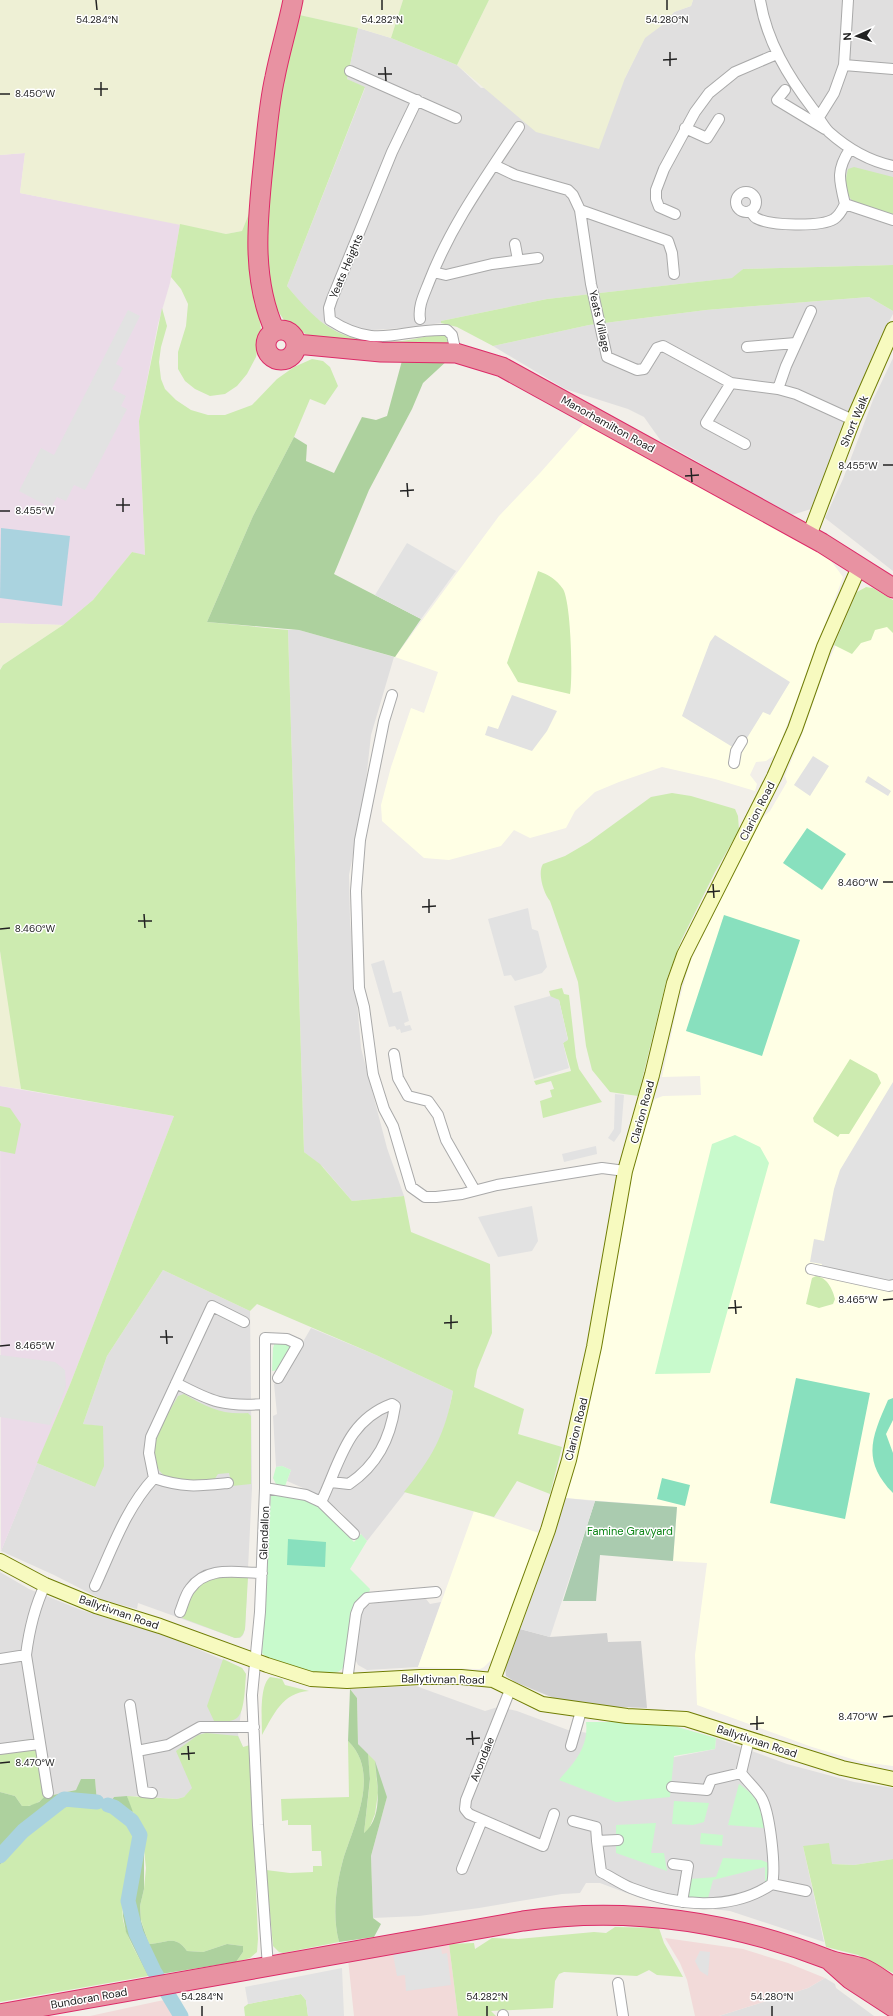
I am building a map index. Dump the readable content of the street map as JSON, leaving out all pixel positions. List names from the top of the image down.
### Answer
{
  "streets": {
    "highway": ["Manorhamilton Road", "Bundoran Road"],
    "street": [
      "Yeats Heights",
      "Yeats Village",
      "Short Walk",
      "Clarion Road",
      "Glendallon",
      "Ballytivnan Road",
      "Avondale"
    ]
  },
  "crossings": [
    ["Yeats Heights", "Manorhamilton Road"],
    ["Yeats Village", "Short Walk"],
    ["Short Walk", "Manorhamilton Road"],
    ["Manorhamilton Road", "Clarion Road"],
    ["Clarion Road", "Ballytivnan Road"],
    ["Glendallon", "Ballytivnan Road"],
    ["Glendallon", "Bundoran Road"],
    ["Ballytivnan Road", "Avondale"]
  ],
  "parks": ["Famine Gravyard"],
  "north": "left",
  "coordinates": [
    "54.284°N",
    "54.282°N",
    "54.280°N",
    "8.450°W",
    "8.455°W",
    "8.460°W",
    "8.465°W",
    "8.470°W"
  ]
}
